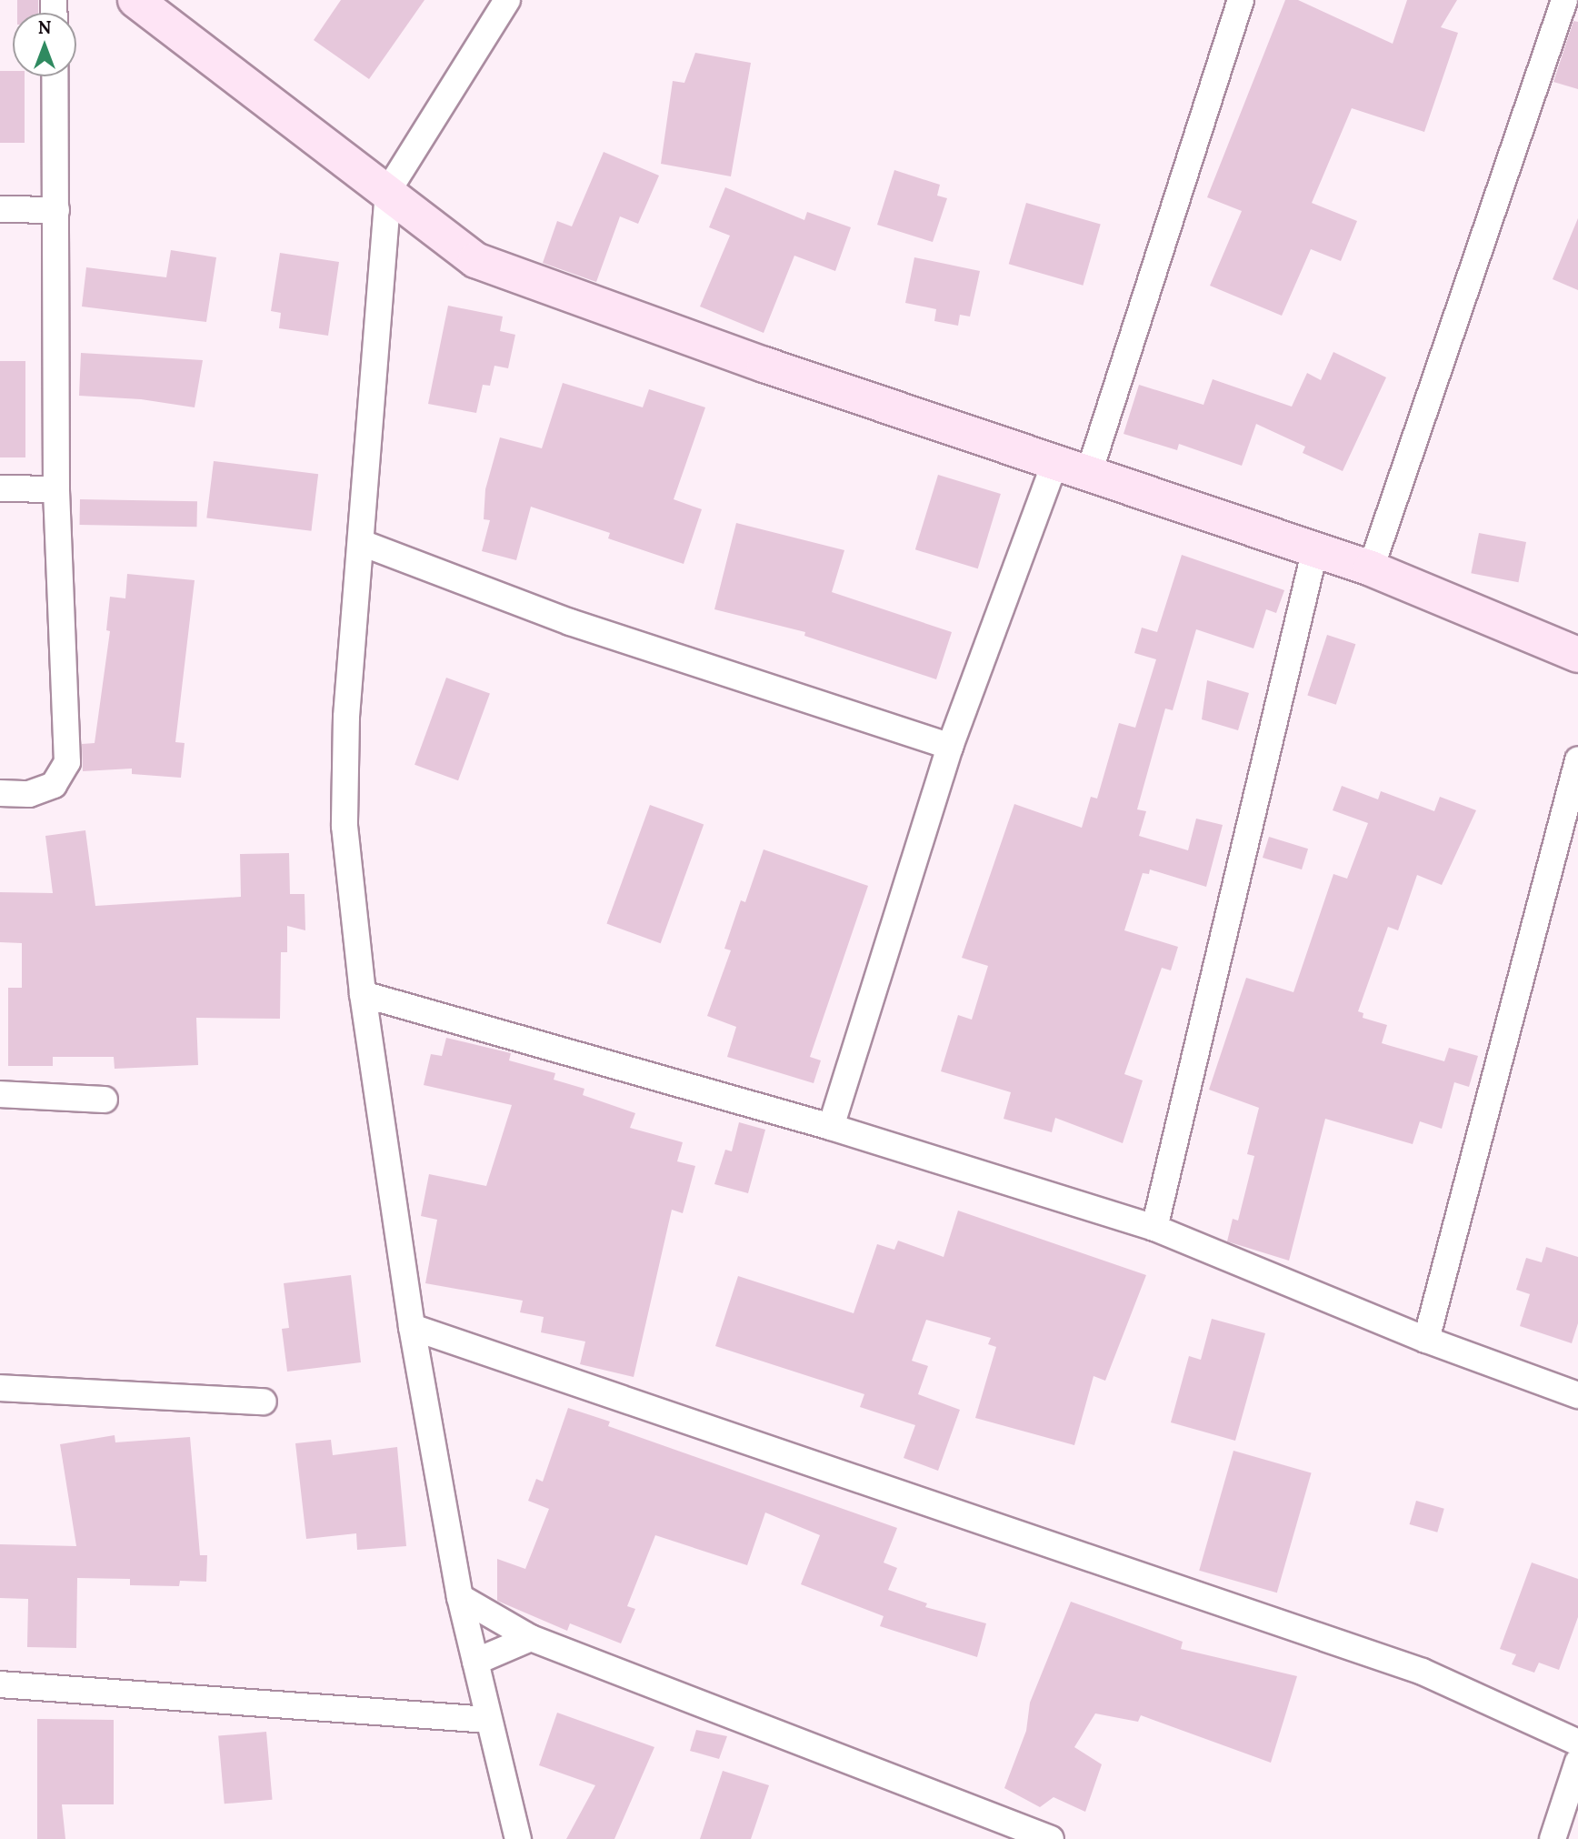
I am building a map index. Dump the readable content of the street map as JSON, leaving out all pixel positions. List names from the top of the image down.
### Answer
{
  "north": "top"
}
